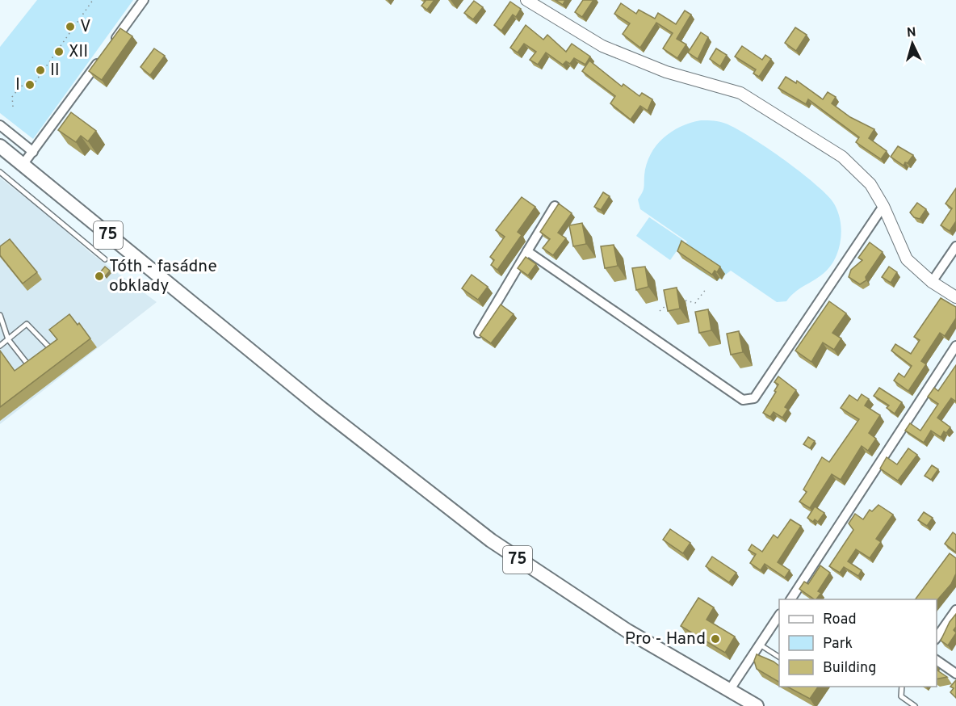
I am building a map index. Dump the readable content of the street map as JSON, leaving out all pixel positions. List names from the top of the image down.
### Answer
{
  "streets": {
    "main road": ["75"]
  },
  "places": [
    "V",
    "XII",
    "II",
    "I",
    "Tóth - fasádne obklady",
    "Pro - Hand"
  ],
  "legend": ["Road", "Park", "Building"],
  "north": "top"
}
